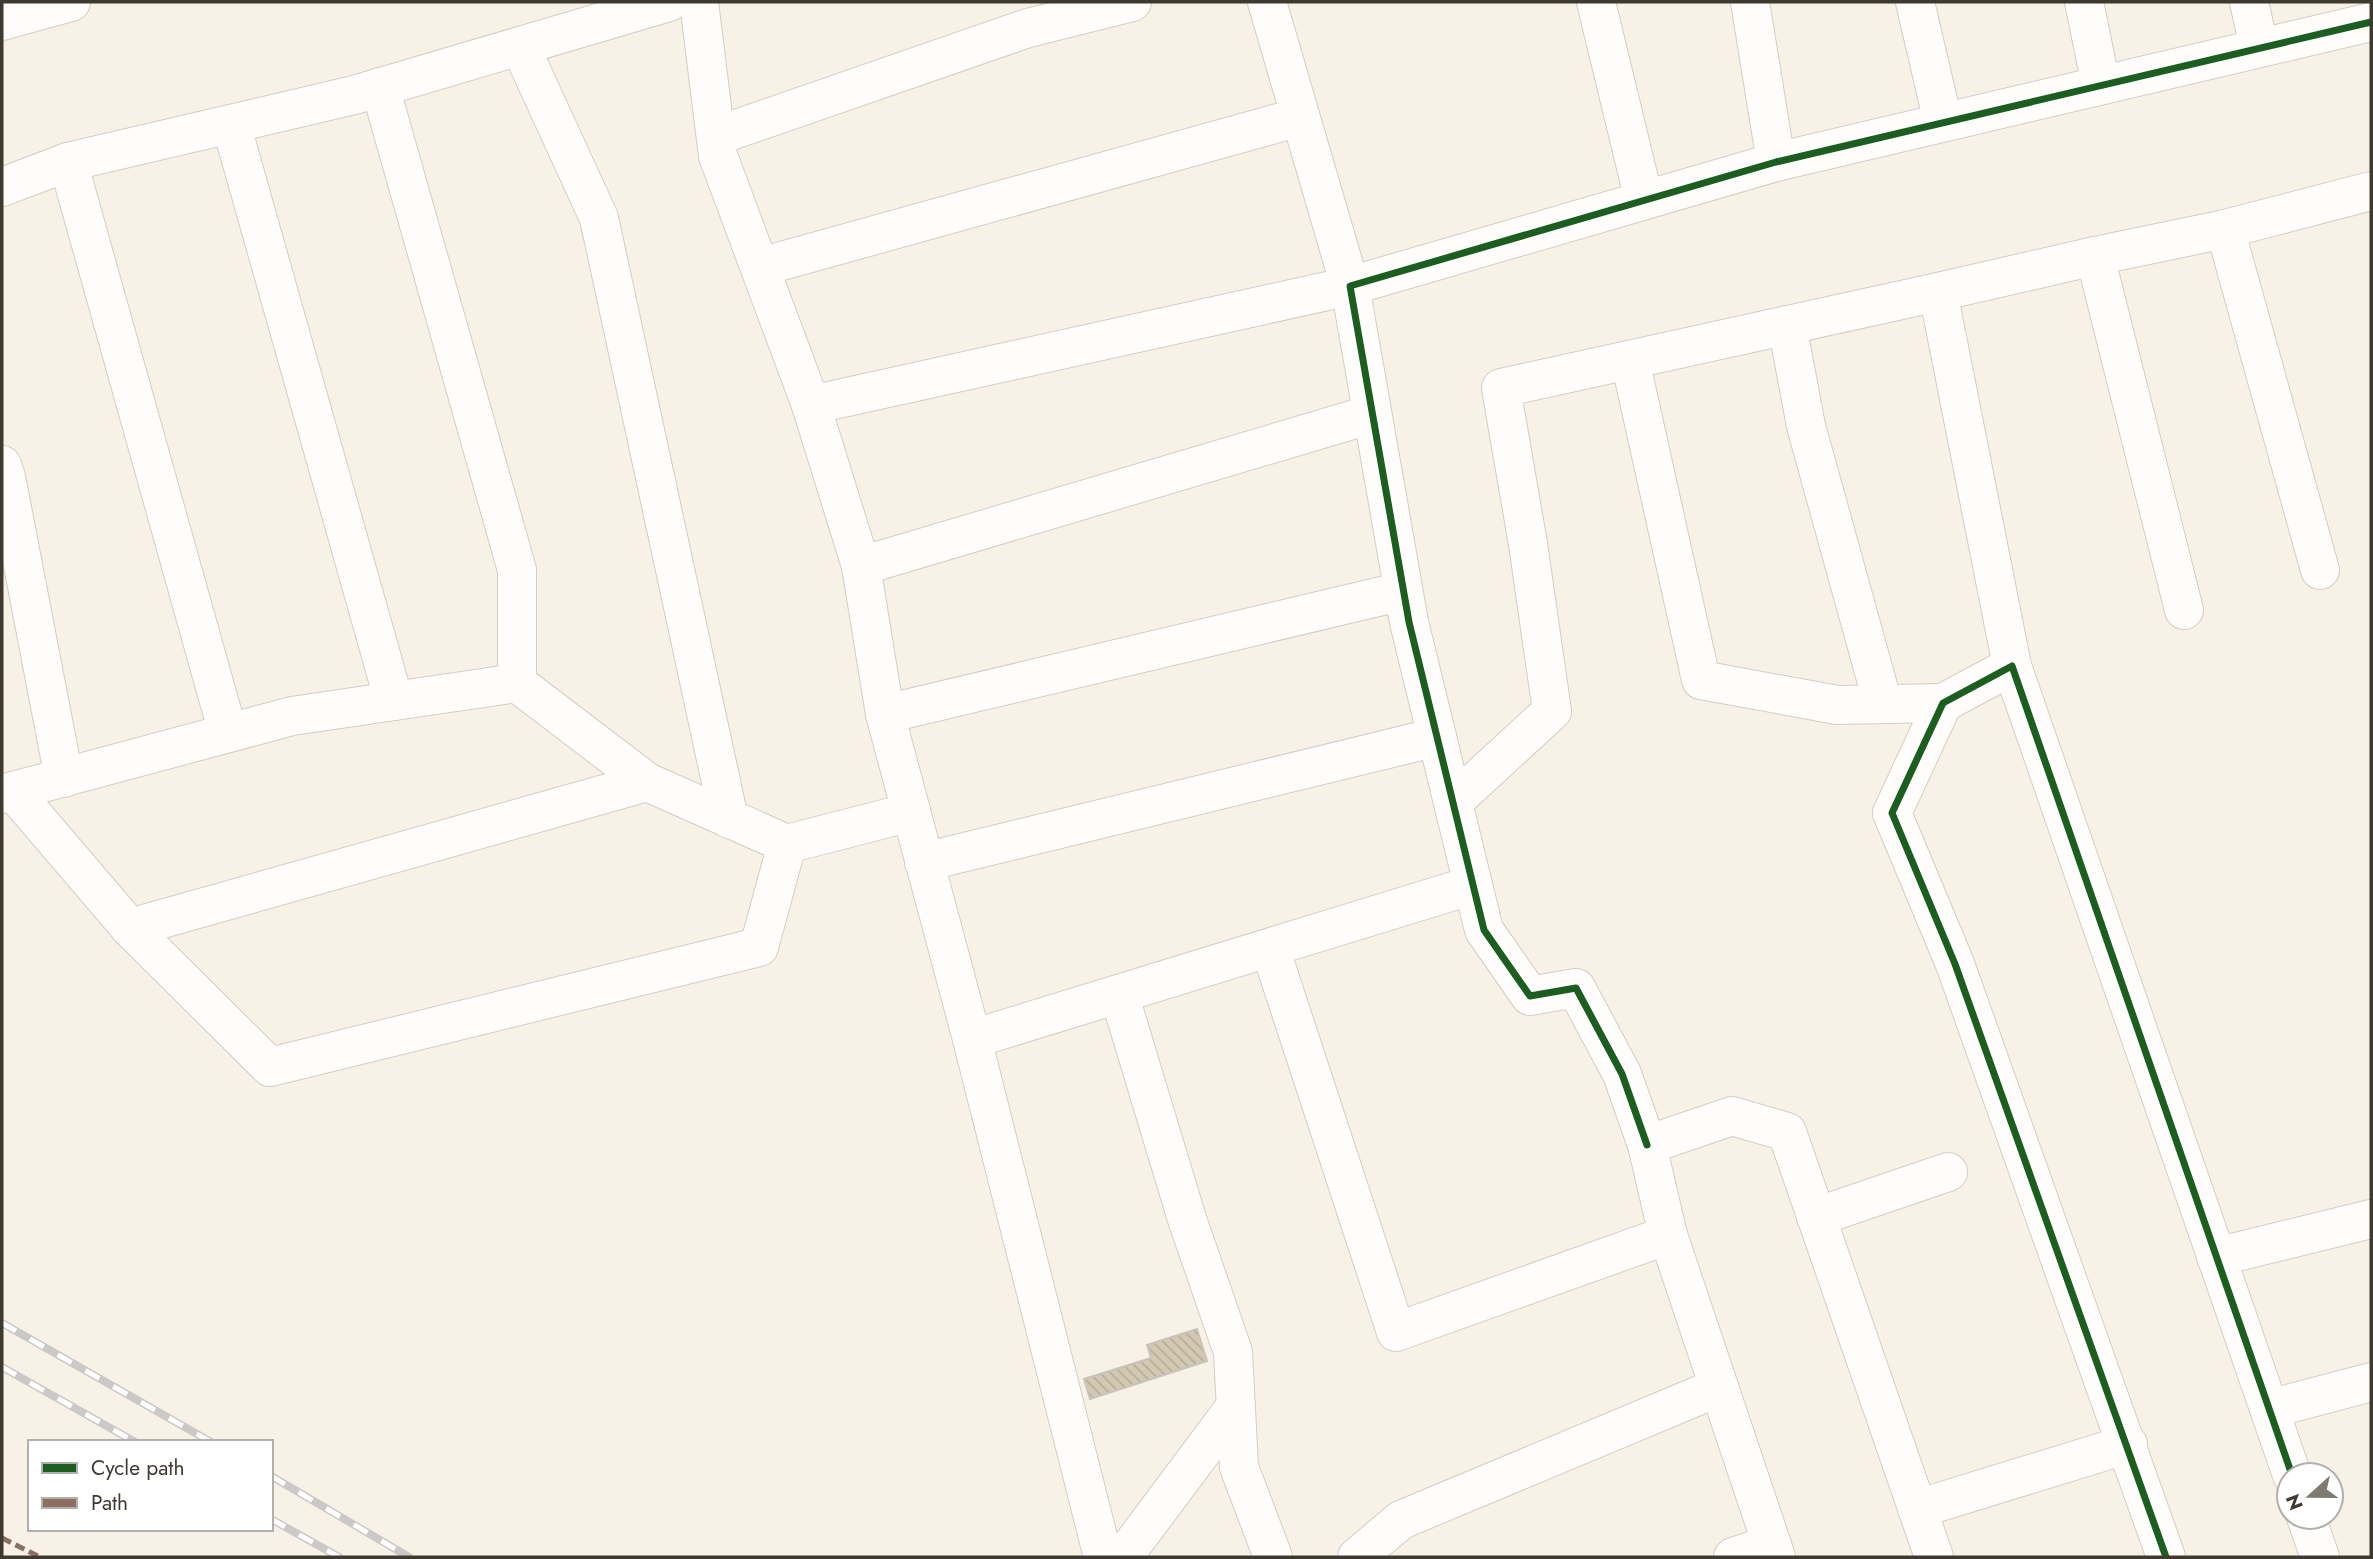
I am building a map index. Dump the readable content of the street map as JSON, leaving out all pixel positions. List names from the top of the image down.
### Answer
{
  "legend": ["Cycle path", "Path"],
  "north": "left"
}
